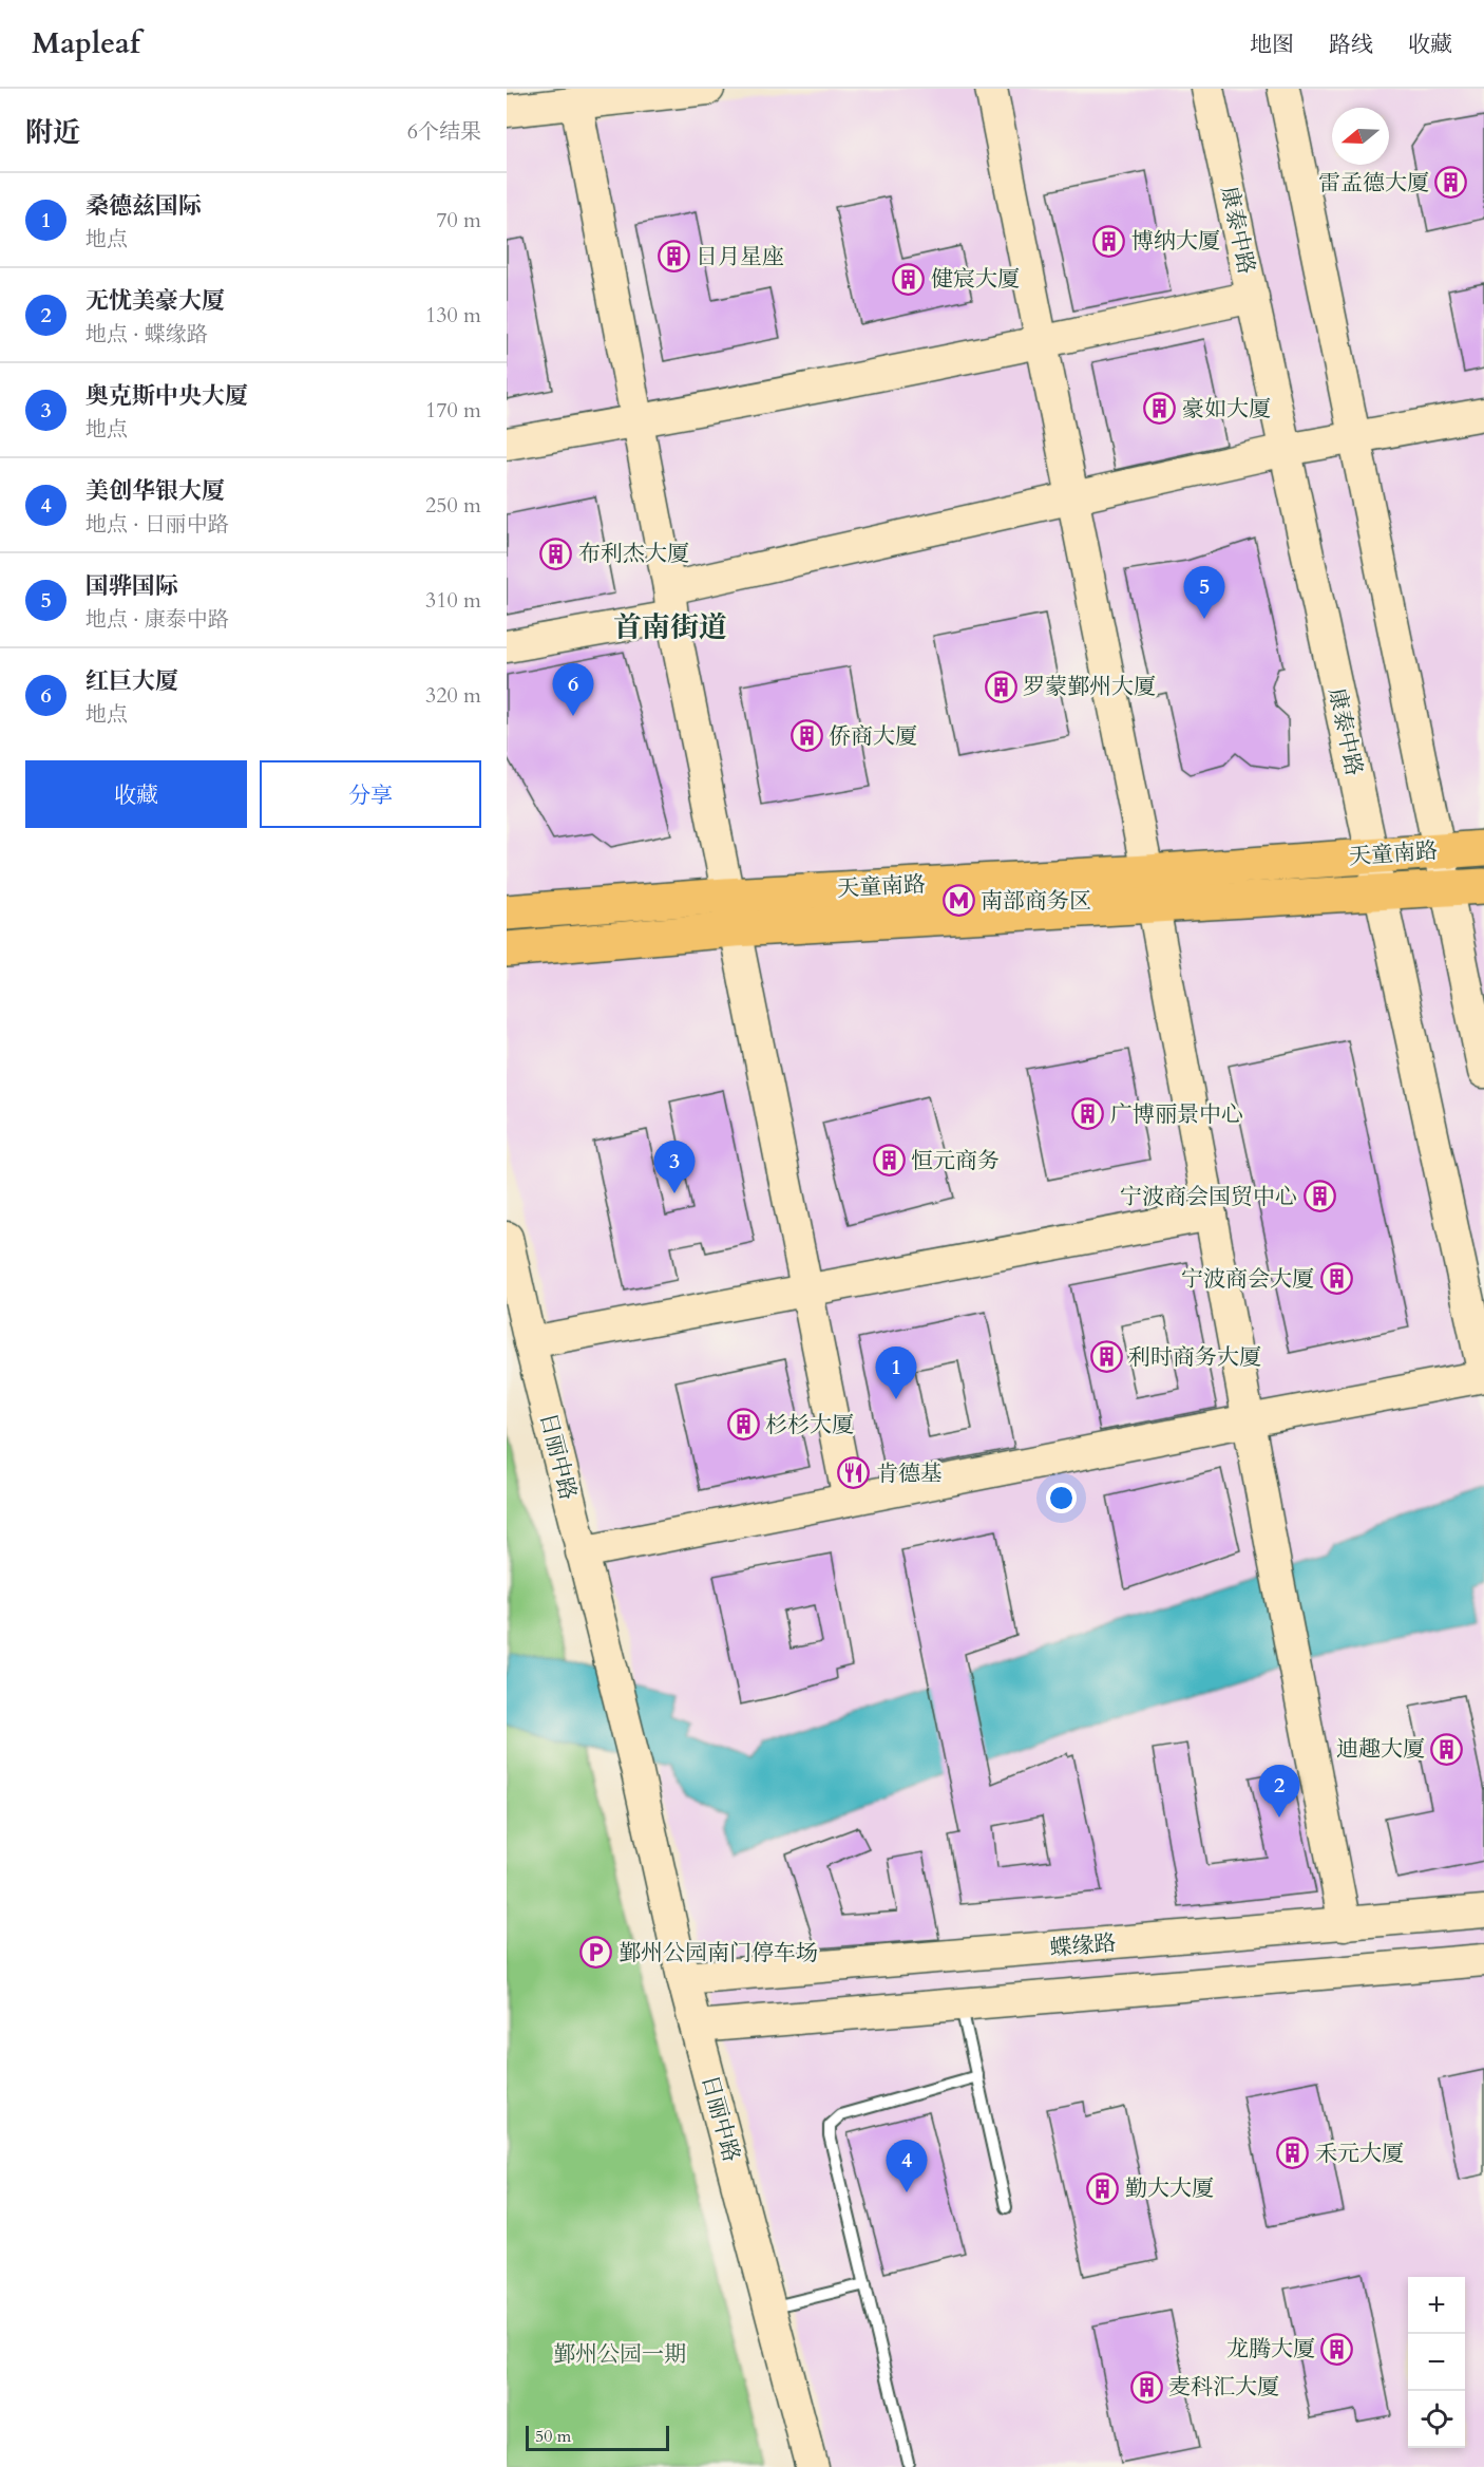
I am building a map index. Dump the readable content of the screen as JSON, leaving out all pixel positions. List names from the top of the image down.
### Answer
{
  "streets": {
    "main road": ["天童南路"],
    "street": ["康泰中路", "日丽中路", "蝶缘路"]
  },
  "crossings": [
    ["康泰中路", "天童南路"],
    ["日丽中路", "蝶缘路"]
  ],
  "districts": ["首南街道"],
  "parks": ["鄞州公园一期"],
  "places": {
    "building": [
      "雷孟德大厦",
      "博纳大厦",
      "日月星座",
      "健宸大厦",
      "豪如大厦",
      "布利杰大厦",
      "罗蒙鄞州大厦",
      "侨商大厦",
      "广博丽景中心",
      "恒元商务",
      "宁波商会国贸中心",
      "宁波商会大厦",
      "利时商务大厦",
      "杉杉大厦",
      "迪趣大厦",
      "禾元大厦",
      "勤大大厦",
      "龙腾大厦",
      "麦科汇大厦"
    ],
    "metro station": ["南部商务区"],
    "restaurant": ["肯德基"],
    "parking": ["鄞州公园南门停车场"]
  },
  "scale_bar": "50 m",
  "north": "left",
  "page": {
    "header": "Mapleaf",
    "nav": ["地图", "路线", "收藏"],
    "heading": ["附近", "6个结果"],
    "list": [
      {
        "mark": "1",
        "name": "桑德兹国际",
        "note": "地点",
        "value": "70 m"
      },
      {
        "mark": "2",
        "name": "无忧美豪大厦",
        "note": "地点 · 蝶缘路",
        "value": "130 m"
      },
      {
        "mark": "3",
        "name": "奥克斯中央大厦",
        "note": "地点",
        "value": "170 m"
      },
      {
        "mark": "4",
        "name": "美创华银大厦",
        "note": "地点 · 日丽中路",
        "value": "250 m"
      },
      {
        "mark": "5",
        "name": "国骅国际",
        "note": "地点 · 康泰中路",
        "value": "310 m"
      },
      {
        "mark": "6",
        "name": "红巨大厦",
        "note": "地点",
        "value": "320 m"
      }
    ],
    "pins": [
      "5",
      "6",
      "3",
      "1",
      "2",
      "4"
    ],
    "buttons": ["收藏", "分享"],
    "map_buttons": ["+", "−"],
    "scale": "50 m"
  }
}
